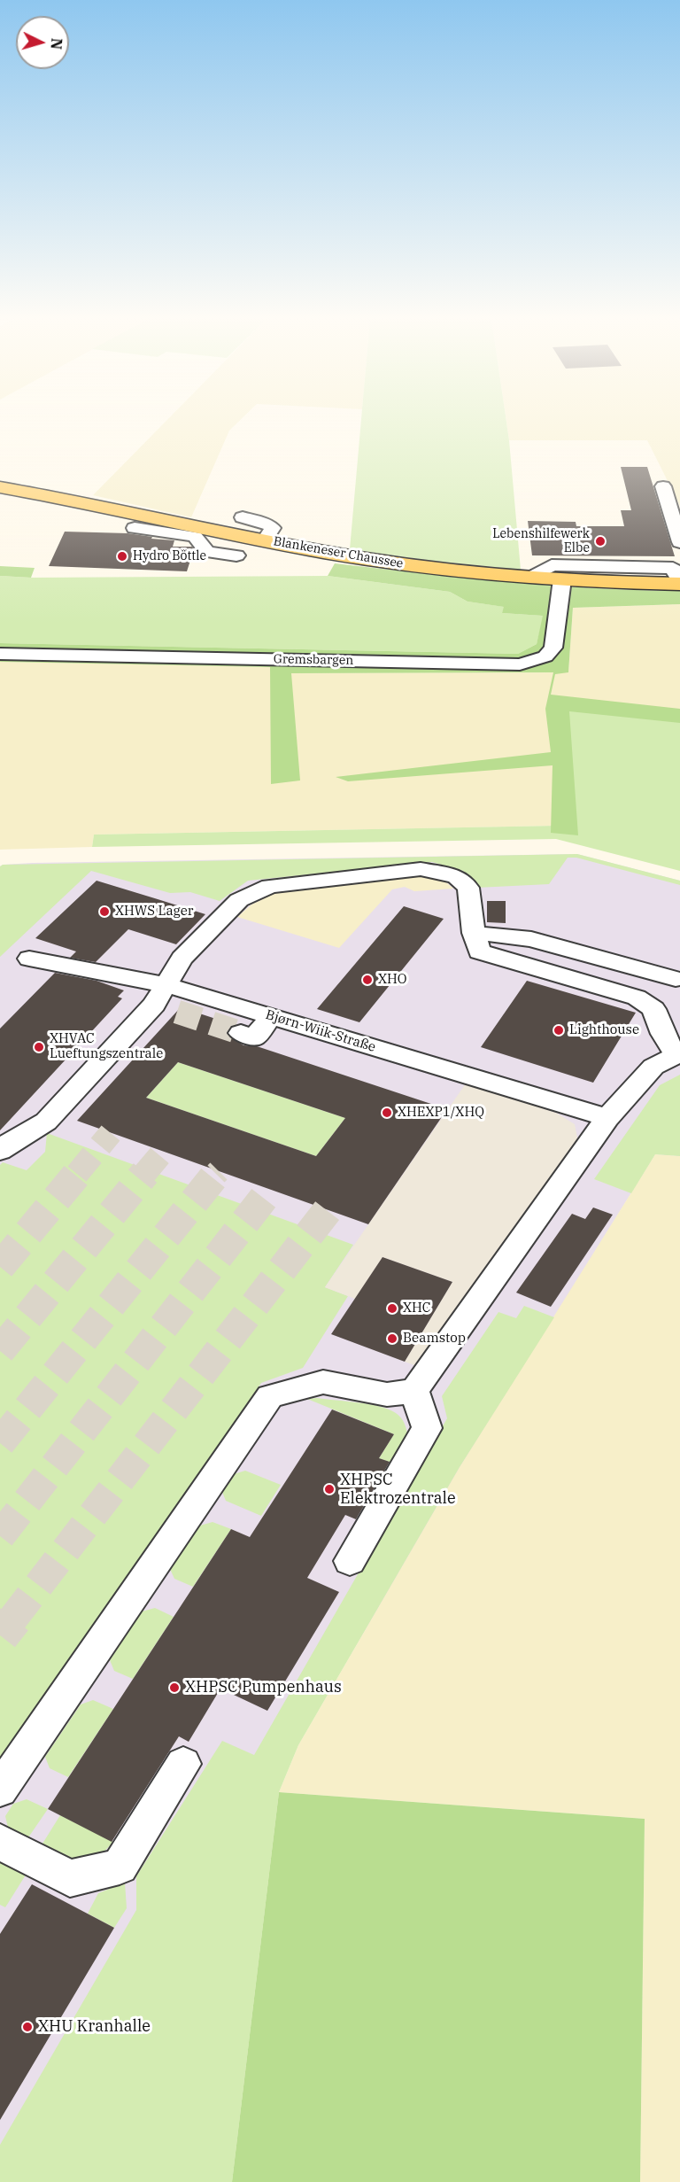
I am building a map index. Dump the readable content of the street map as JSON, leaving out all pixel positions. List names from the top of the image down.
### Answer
{
  "streets": {
    "main road": ["Blankeneser Chaussee"],
    "street": ["Gremsbargen", "Bjørn-Wiik-Straße"]
  },
  "crossings": [
    ["Blankeneser Chaussee", "Gremsbargen"]
  ],
  "places": [
    "Lebenshilfewerk Elbe",
    "Hydro Böttle",
    "XHWS Lager",
    "XHO",
    "Lighthouse",
    "XHVAC Lueftungszentrale",
    "XHEXP1/XHQ",
    "XHC",
    "Beamstop",
    "XHPSC Elektrozentrale",
    "XHPSC Pumpenhaus",
    "XHU Kranhalle"
  ],
  "north": "right"
}
